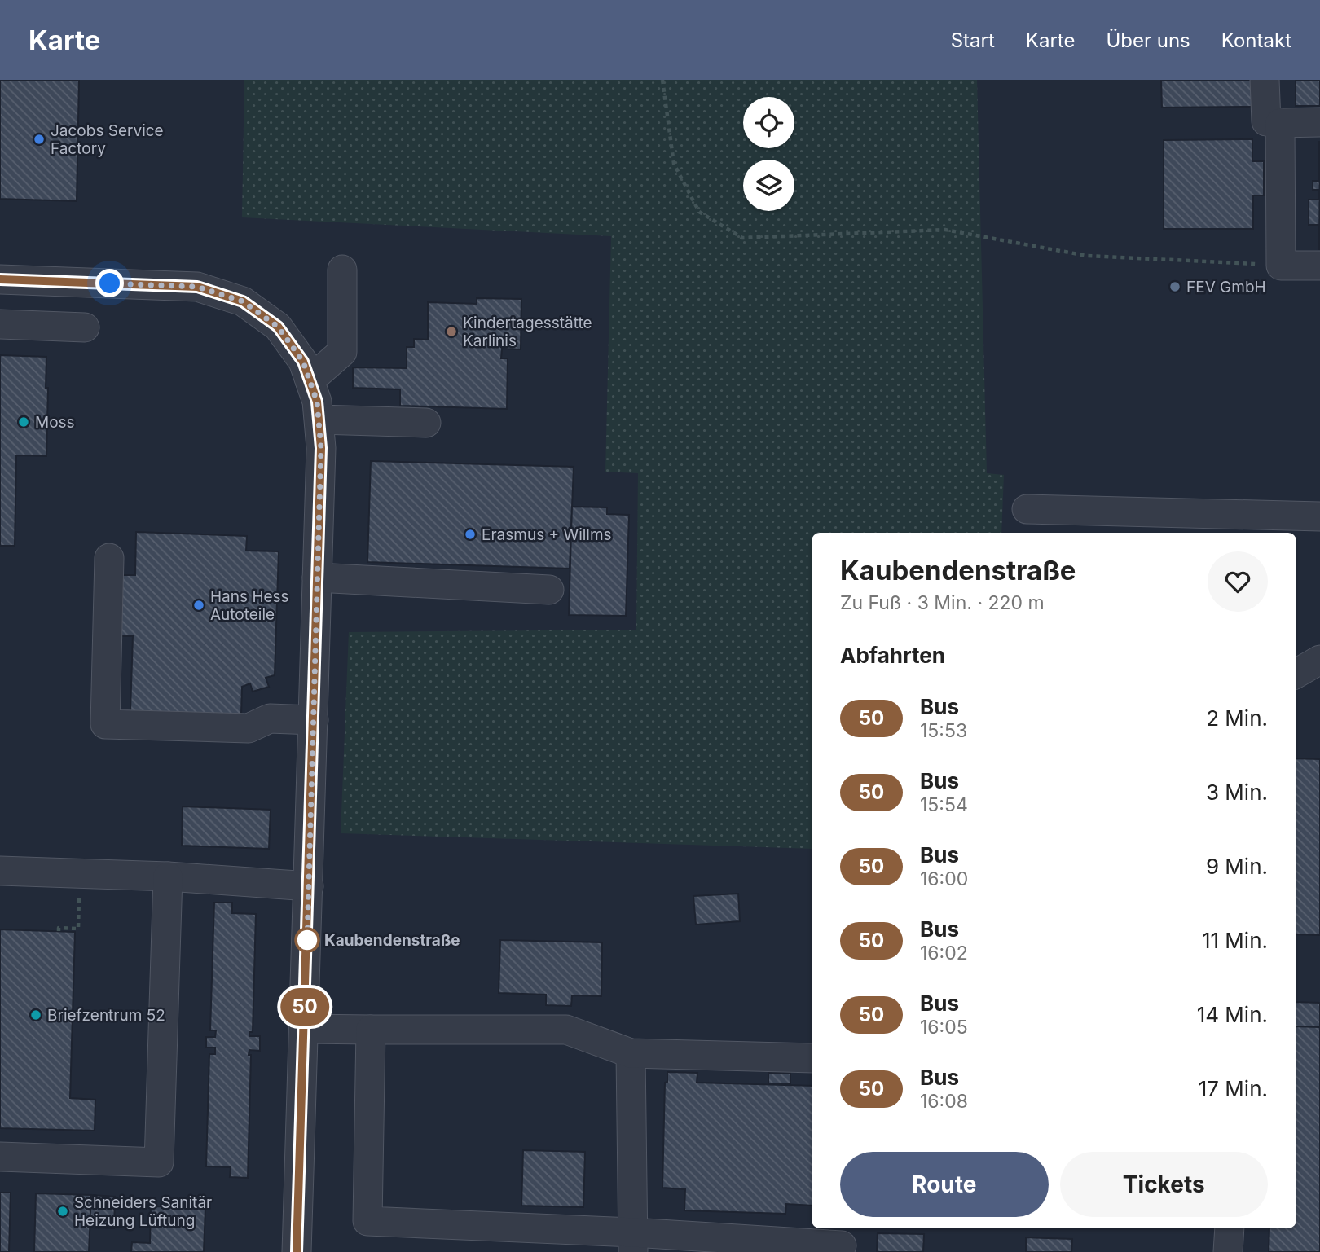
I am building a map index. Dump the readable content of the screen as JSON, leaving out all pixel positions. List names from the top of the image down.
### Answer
{
  "places": [
    "Jacobs Service Factory",
    "FEV GmbH",
    "Kindertagesstätte Karlinis",
    "Moss",
    "Erasmus + Willms",
    "Hans Hess Autoteile",
    "Kaubendenstraße",
    "Briefzentrum 52",
    "Schneiders Sanitär Heizung Lüftung"
  ],
  "lines": ["bus line 50"],
  "page": {
    "header": "Karte",
    "nav": [
      "Start",
      "Karte",
      "Über uns",
      "Kontakt"
    ],
    "on_map": "50",
    "heading": [
      ["Kaubendenstraße", "Zu Fuß · 3 Min. · 220 m"],
      "Abfahrten"
    ],
    "list": [
      {
        "mark": "50",
        "name": "Bus",
        "note": "15:53",
        "value": "2 Min."
      },
      {
        "mark": "50",
        "name": "Bus",
        "note": "15:54",
        "value": "3 Min."
      },
      {
        "mark": "50",
        "name": "Bus",
        "note": "16:00",
        "value": "9 Min."
      },
      {
        "mark": "50",
        "name": "Bus",
        "note": "16:02",
        "value": "11 Min."
      },
      {
        "mark": "50",
        "name": "Bus",
        "note": "16:05",
        "value": "14 Min."
      },
      {
        "mark": "50",
        "name": "Bus",
        "note": "16:08",
        "value": "17 Min."
      }
    ],
    "buttons": ["Route", "Tickets"]
  }
}
